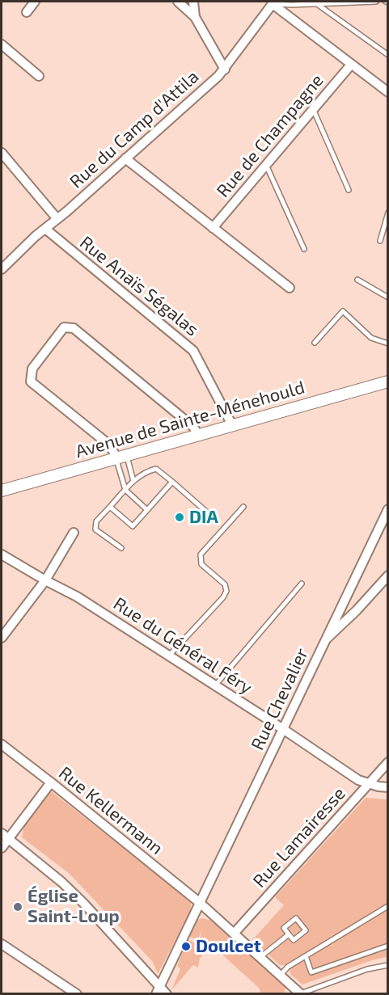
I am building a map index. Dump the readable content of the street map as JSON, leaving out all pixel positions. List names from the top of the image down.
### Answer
{
  "streets": {
    "main road": ["Avenue de Sainte-Ménehould"],
    "street": [
      "Rue du Camp d'Attila",
      "Rue de Champagne",
      "Rue Anaïs Ségalas",
      "Rue du Général Féry",
      "Rue Chevalier",
      "Rue Kellermann",
      "Rue Lamairesse"
    ]
  },
  "crossings": [
    ["Rue du Camp d'Attila", "Rue Anaïs Ségalas"],
    ["Rue Anaïs Ségalas", "Avenue de Sainte-Ménehould"],
    ["Rue du Général Féry", "Rue Chevalier"],
    ["Rue du Général Féry", "Rue Lamairesse"],
    ["Rue Chevalier", "Rue Kellermann"],
    ["Rue Kellermann", "Rue Lamairesse"]
  ],
  "places": ["DIA", "Église Saint-Loup", "Doulcet"]
}
